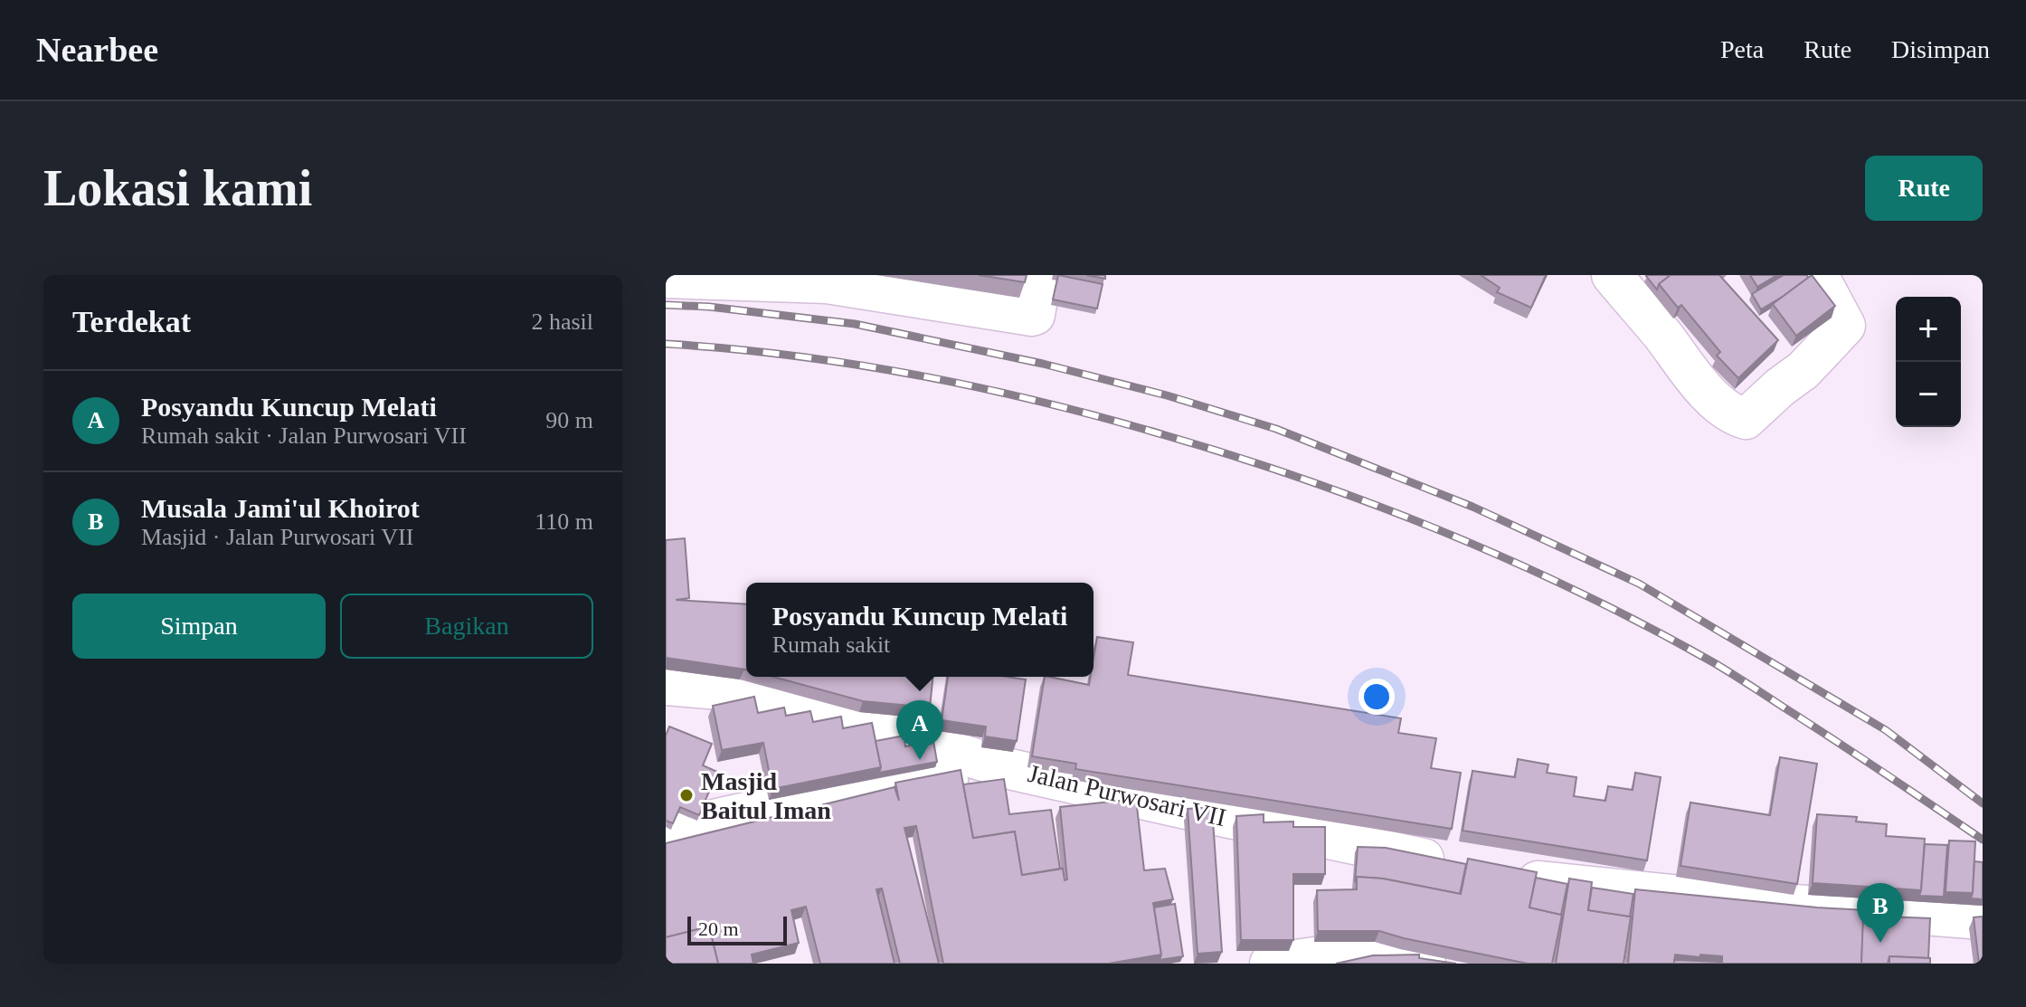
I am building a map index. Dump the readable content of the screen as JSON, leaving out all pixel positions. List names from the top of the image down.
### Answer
{
  "streets": {
    "street": ["Jalan Purwosari VII"]
  },
  "places": ["Masjid Baitul Iman"],
  "scale_bar": "20 m",
  "page": {
    "header": "Nearbee",
    "nav": ["Peta", "Rute", "Disimpan"],
    "buttons": [
      "Rute",
      ["Simpan", "Bagikan"]
    ],
    "title": "Lokasi kami",
    "heading": ["Terdekat", "2 hasil"],
    "map_buttons": ["+", "−"],
    "list": [
      {
        "mark": "A",
        "name": "Posyandu Kuncup Melati",
        "note": "Rumah sakit · Jalan Purwosari VII",
        "value": "90 m"
      },
      {
        "mark": "B",
        "name": "Musala Jami'ul Khoirot",
        "note": "Masjid · Jalan Purwosari VII",
        "value": "110 m"
      }
    ],
    "popup": ["Posyandu Kuncup Melati", "Rumah sakit"],
    "pins": ["A", "B"],
    "scale": "20 m"
  }
}
